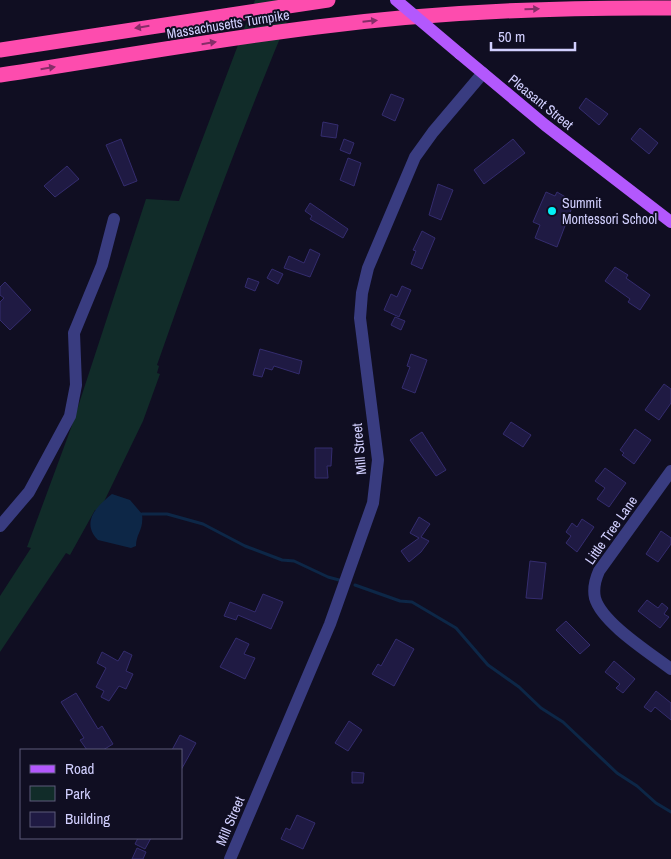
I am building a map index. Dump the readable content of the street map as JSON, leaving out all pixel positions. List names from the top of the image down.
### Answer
{
  "streets": {
    "highway": ["Massachusetts Turnpike"],
    "main road": ["Pleasant Street"],
    "street": ["Mill Street", "Little Tree Lane"]
  },
  "crossings": [
    ["Pleasant Street", "Mill Street"]
  ],
  "places": ["Summit Montessori School"],
  "legend": ["Road", "Park", "Building"],
  "scale_bar": "50 m"
}
